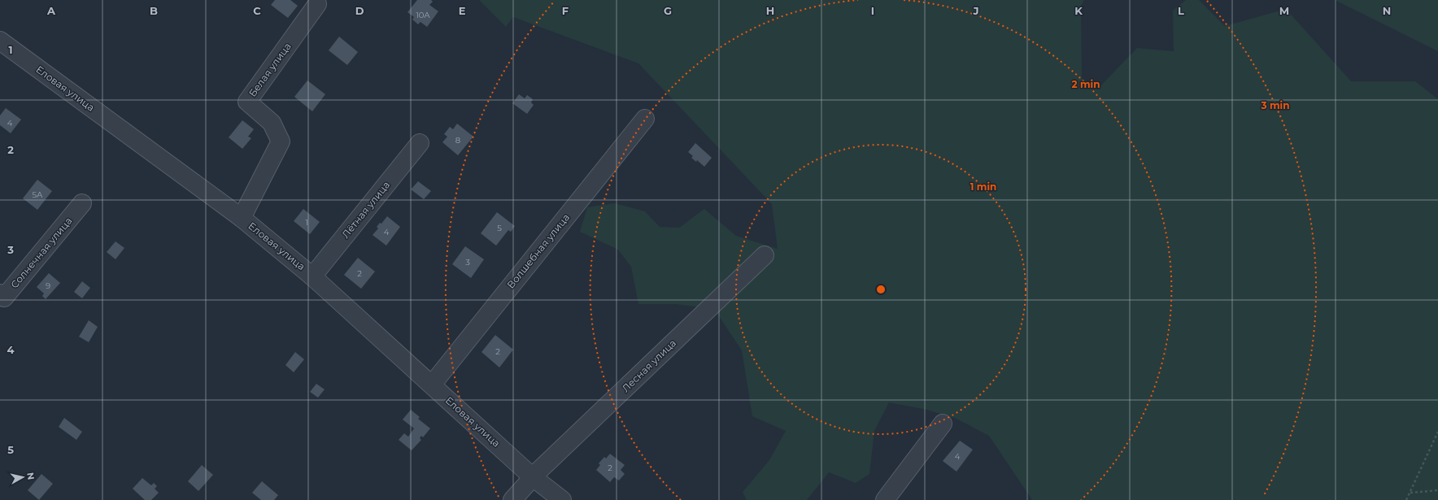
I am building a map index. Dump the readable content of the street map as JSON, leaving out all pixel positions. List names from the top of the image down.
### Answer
{
  "streets": {
    "street": [
      "Белая улица",
      "Еловая улица",
      "Лётная улица",
      "Волшебная улица",
      "Солнечная улица",
      "Лесная улица"
    ]
  },
  "crossings": [
    ["Белая улица", "Еловая улица"],
    ["Еловая улица", "Лётная улица"],
    ["Еловая улица", "Волшебная улица"],
    ["Еловая улица", "Лесная улица"]
  ],
  "house_numbers": [
    "10А",
    "4",
    "8",
    "5А",
    "1",
    "5",
    "4",
    "3",
    "2",
    "9",
    "2",
    "4",
    "2"
  ],
  "north": "right",
  "grid": {
    "columns": [
      "A",
      "B",
      "C",
      "D",
      "E",
      "F",
      "G",
      "H",
      "I",
      "J",
      "K",
      "L",
      "M",
      "N"
    ],
    "rows": [
      "1",
      "2",
      "3",
      "4",
      "5"
    ]
  },
  "rings": ["2 min", "3 min", "1 min"]
}
